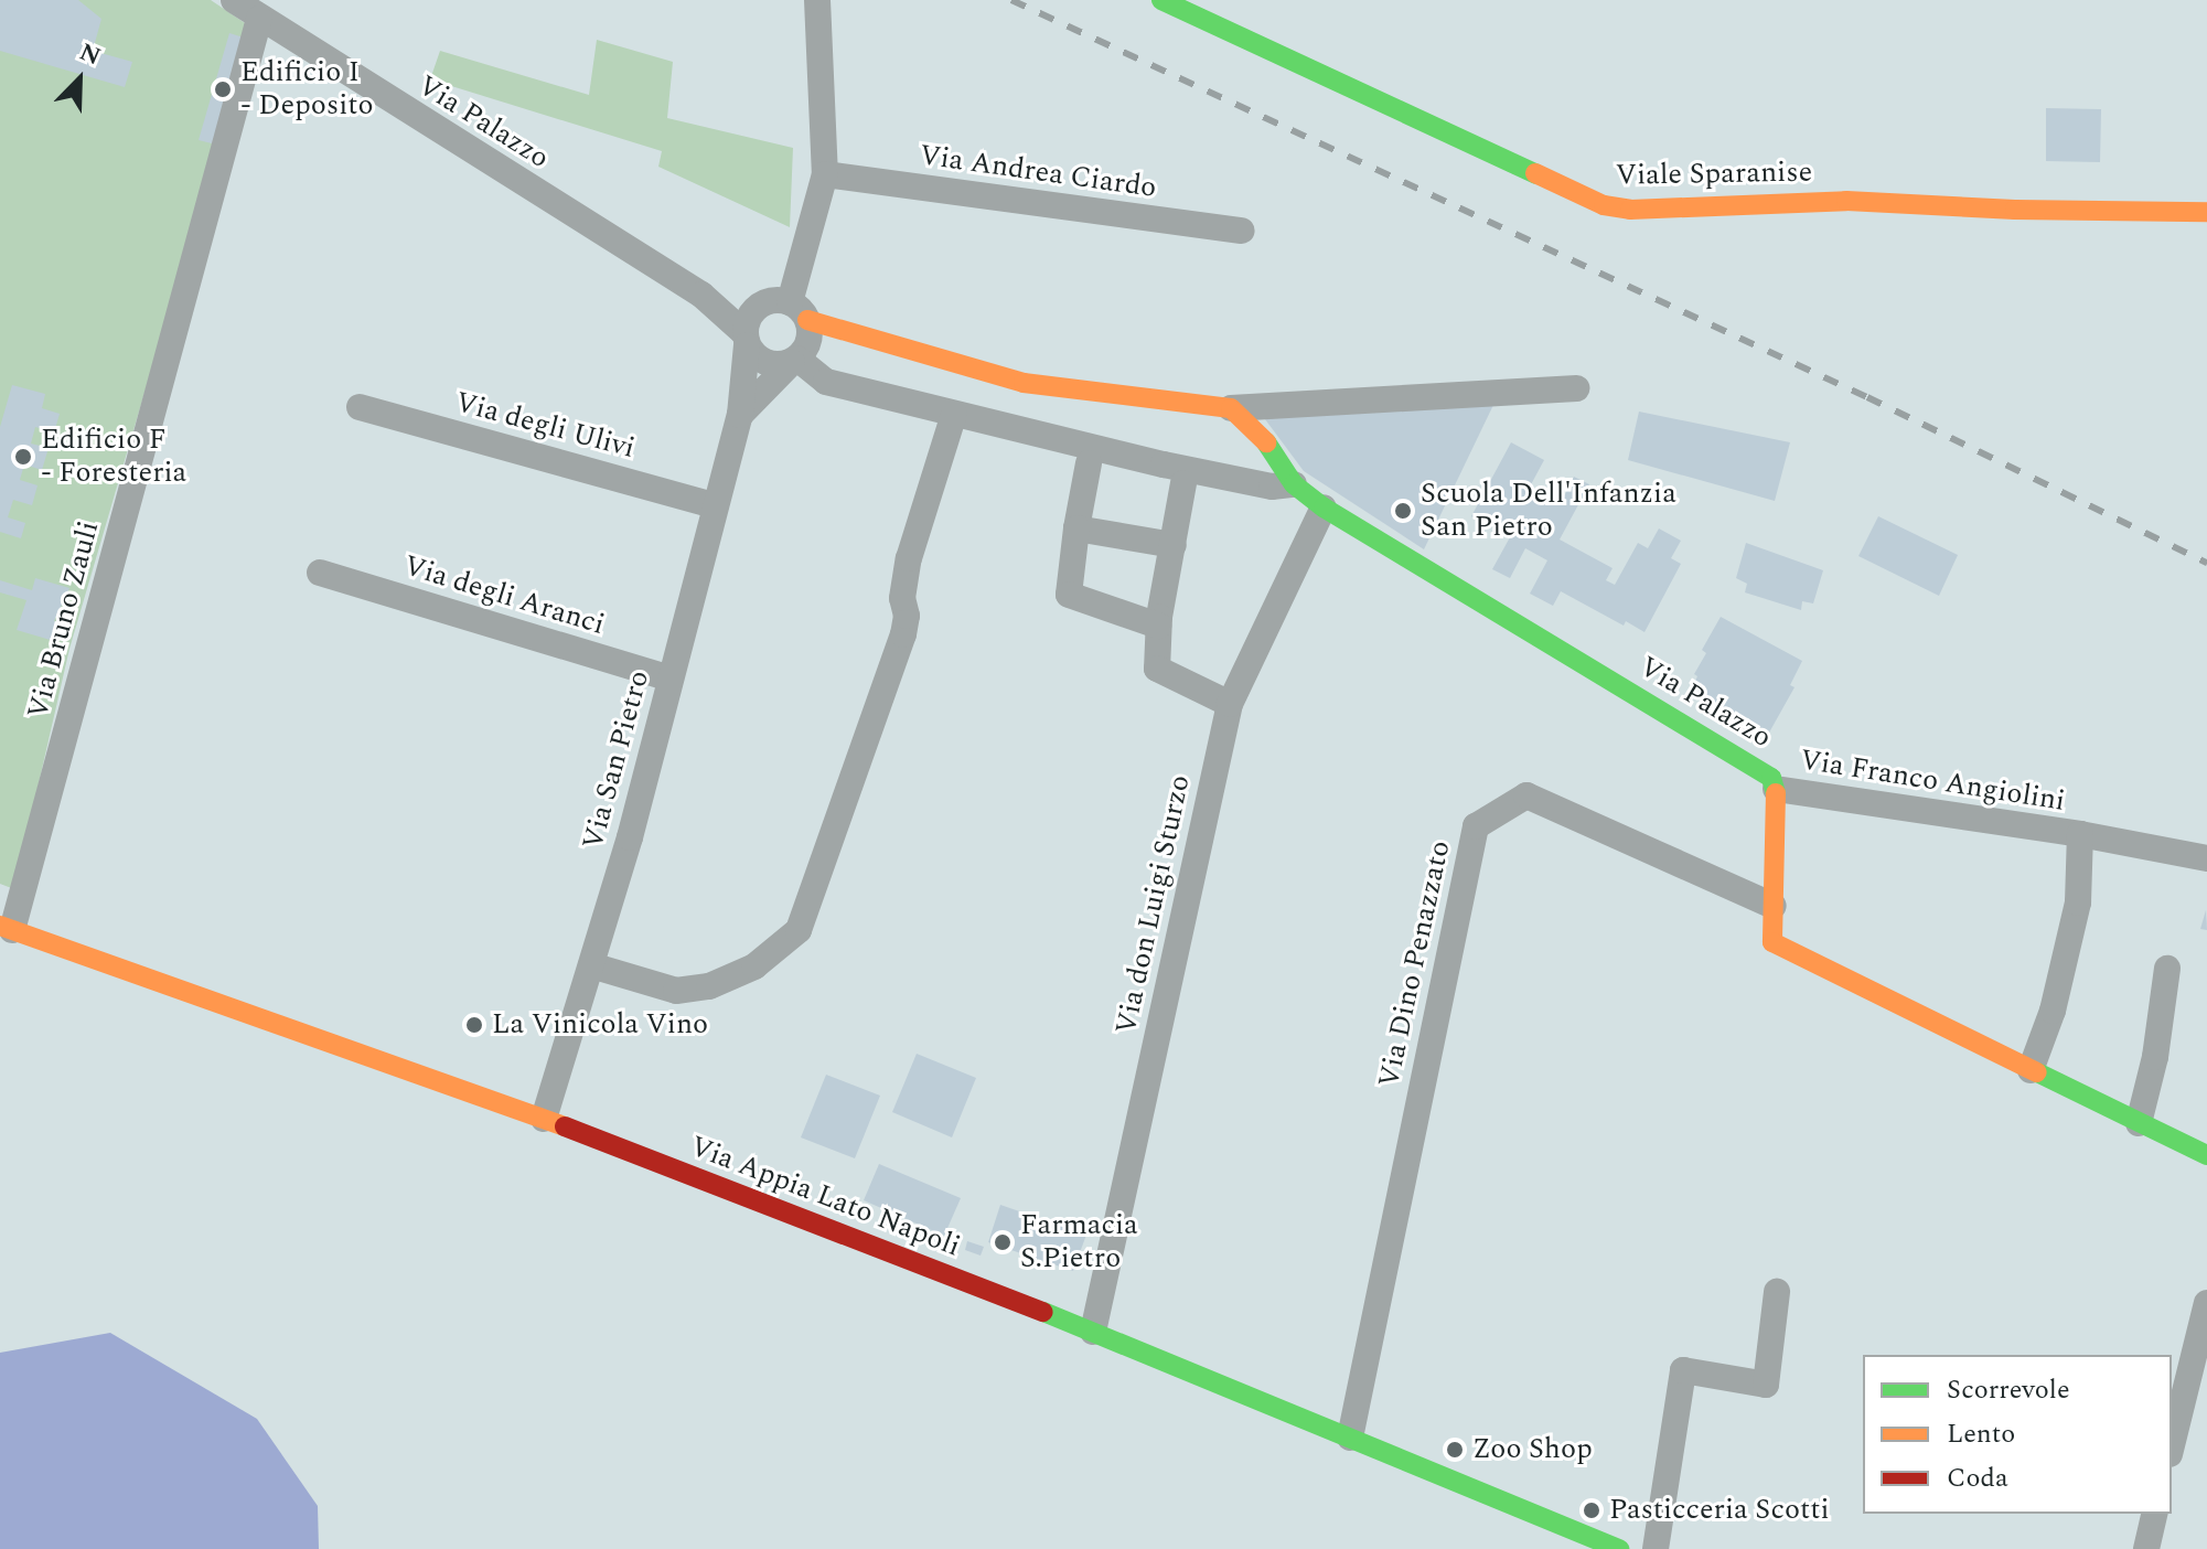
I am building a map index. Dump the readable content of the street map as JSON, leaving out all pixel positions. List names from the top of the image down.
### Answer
{
  "streets": {
    "street": [
      "Via Palazzo",
      "Via Andrea Ciardo",
      "Viale Sparanise",
      "Via degli Ulivi",
      "Via degli Aranci",
      "Via Bruno Zauli",
      "Via San Pietro",
      "Via Franco Angiolini",
      "Via don Luigi Sturzo",
      "Via Dino Penazzato",
      "Via Appia Lato Napoli"
    ]
  },
  "crossings": [
    ["Via Palazzo", "Via Bruno Zauli"],
    ["Via Palazzo", "Via San Pietro"],
    ["Via Palazzo", "Via Franco Angiolini"],
    ["Via Palazzo", "Via don Luigi Sturzo"],
    ["Via Palazzo", "Via Dino Penazzato"],
    ["Via degli Ulivi", "Via San Pietro"],
    ["Via degli Aranci", "Via San Pietro"],
    ["Via Bruno Zauli", "Via Appia Lato Napoli"],
    ["Via San Pietro", "Via Appia Lato Napoli"],
    ["Via don Luigi Sturzo", "Via Appia Lato Napoli"],
    ["Via Dino Penazzato", "Via Appia Lato Napoli"]
  ],
  "places": [
    "Edificio I - Deposito",
    "Edificio F - Foresteria",
    "Scuola Dell'Infanzia San Pietro",
    "La Vinicola Vino",
    "Farmacia S.Pietro",
    "Zoo Shop",
    "Pasticceria Scotti"
  ],
  "legend": ["Scorrevole", "Lento", "Coda"],
  "north": "top right"
}
